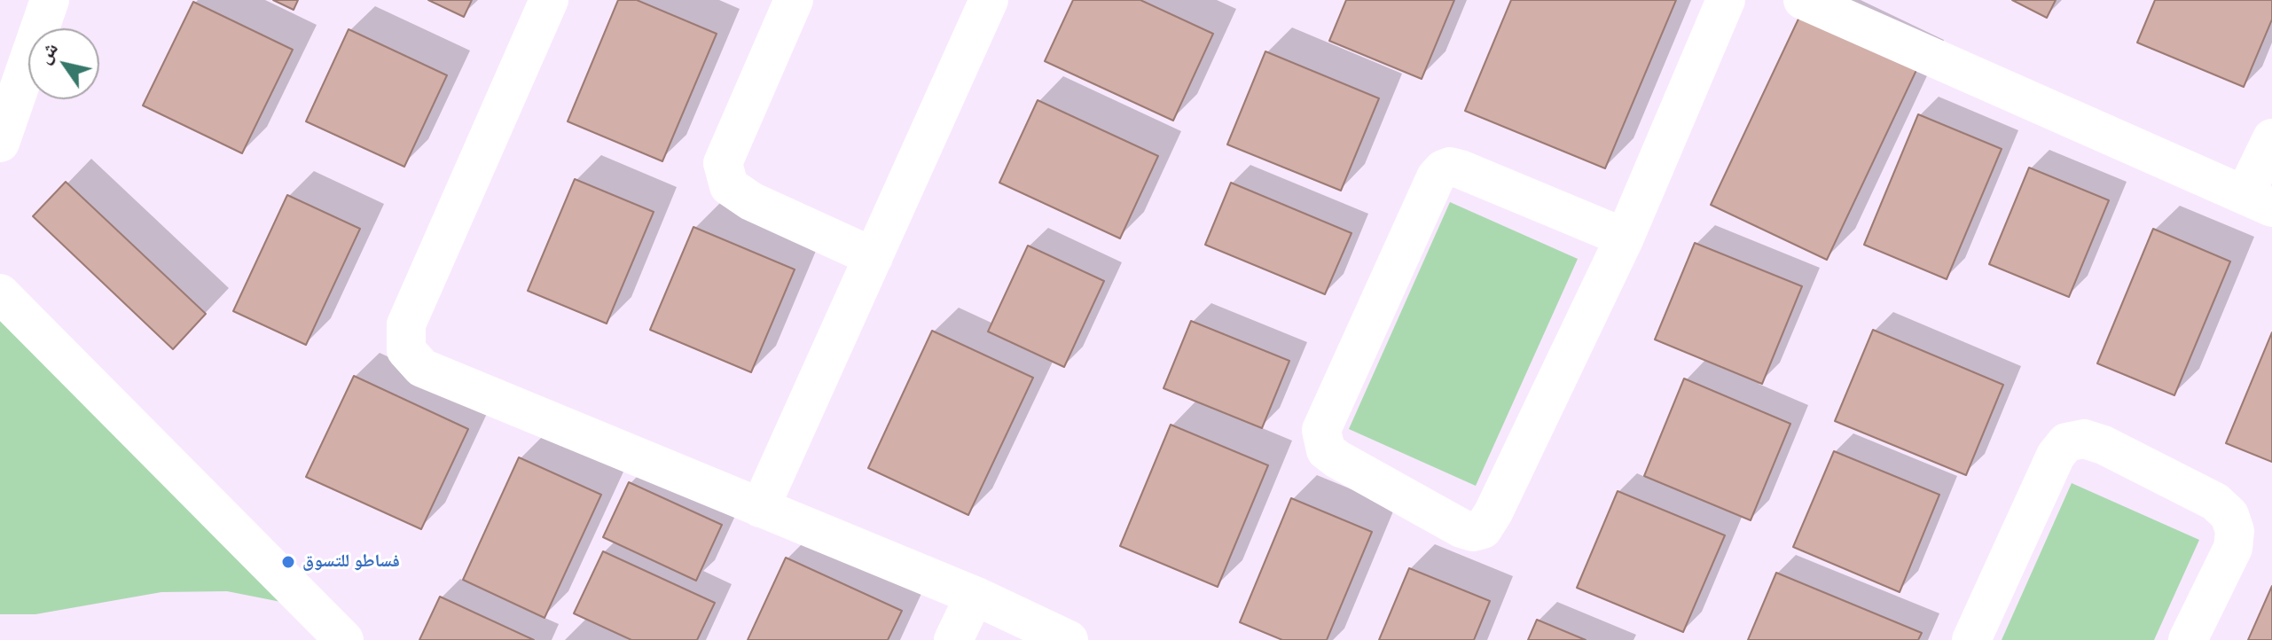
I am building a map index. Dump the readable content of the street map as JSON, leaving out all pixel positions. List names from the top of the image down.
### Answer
{
  "places": ["فساطو للتسوق"],
  "north": "top left"
}
